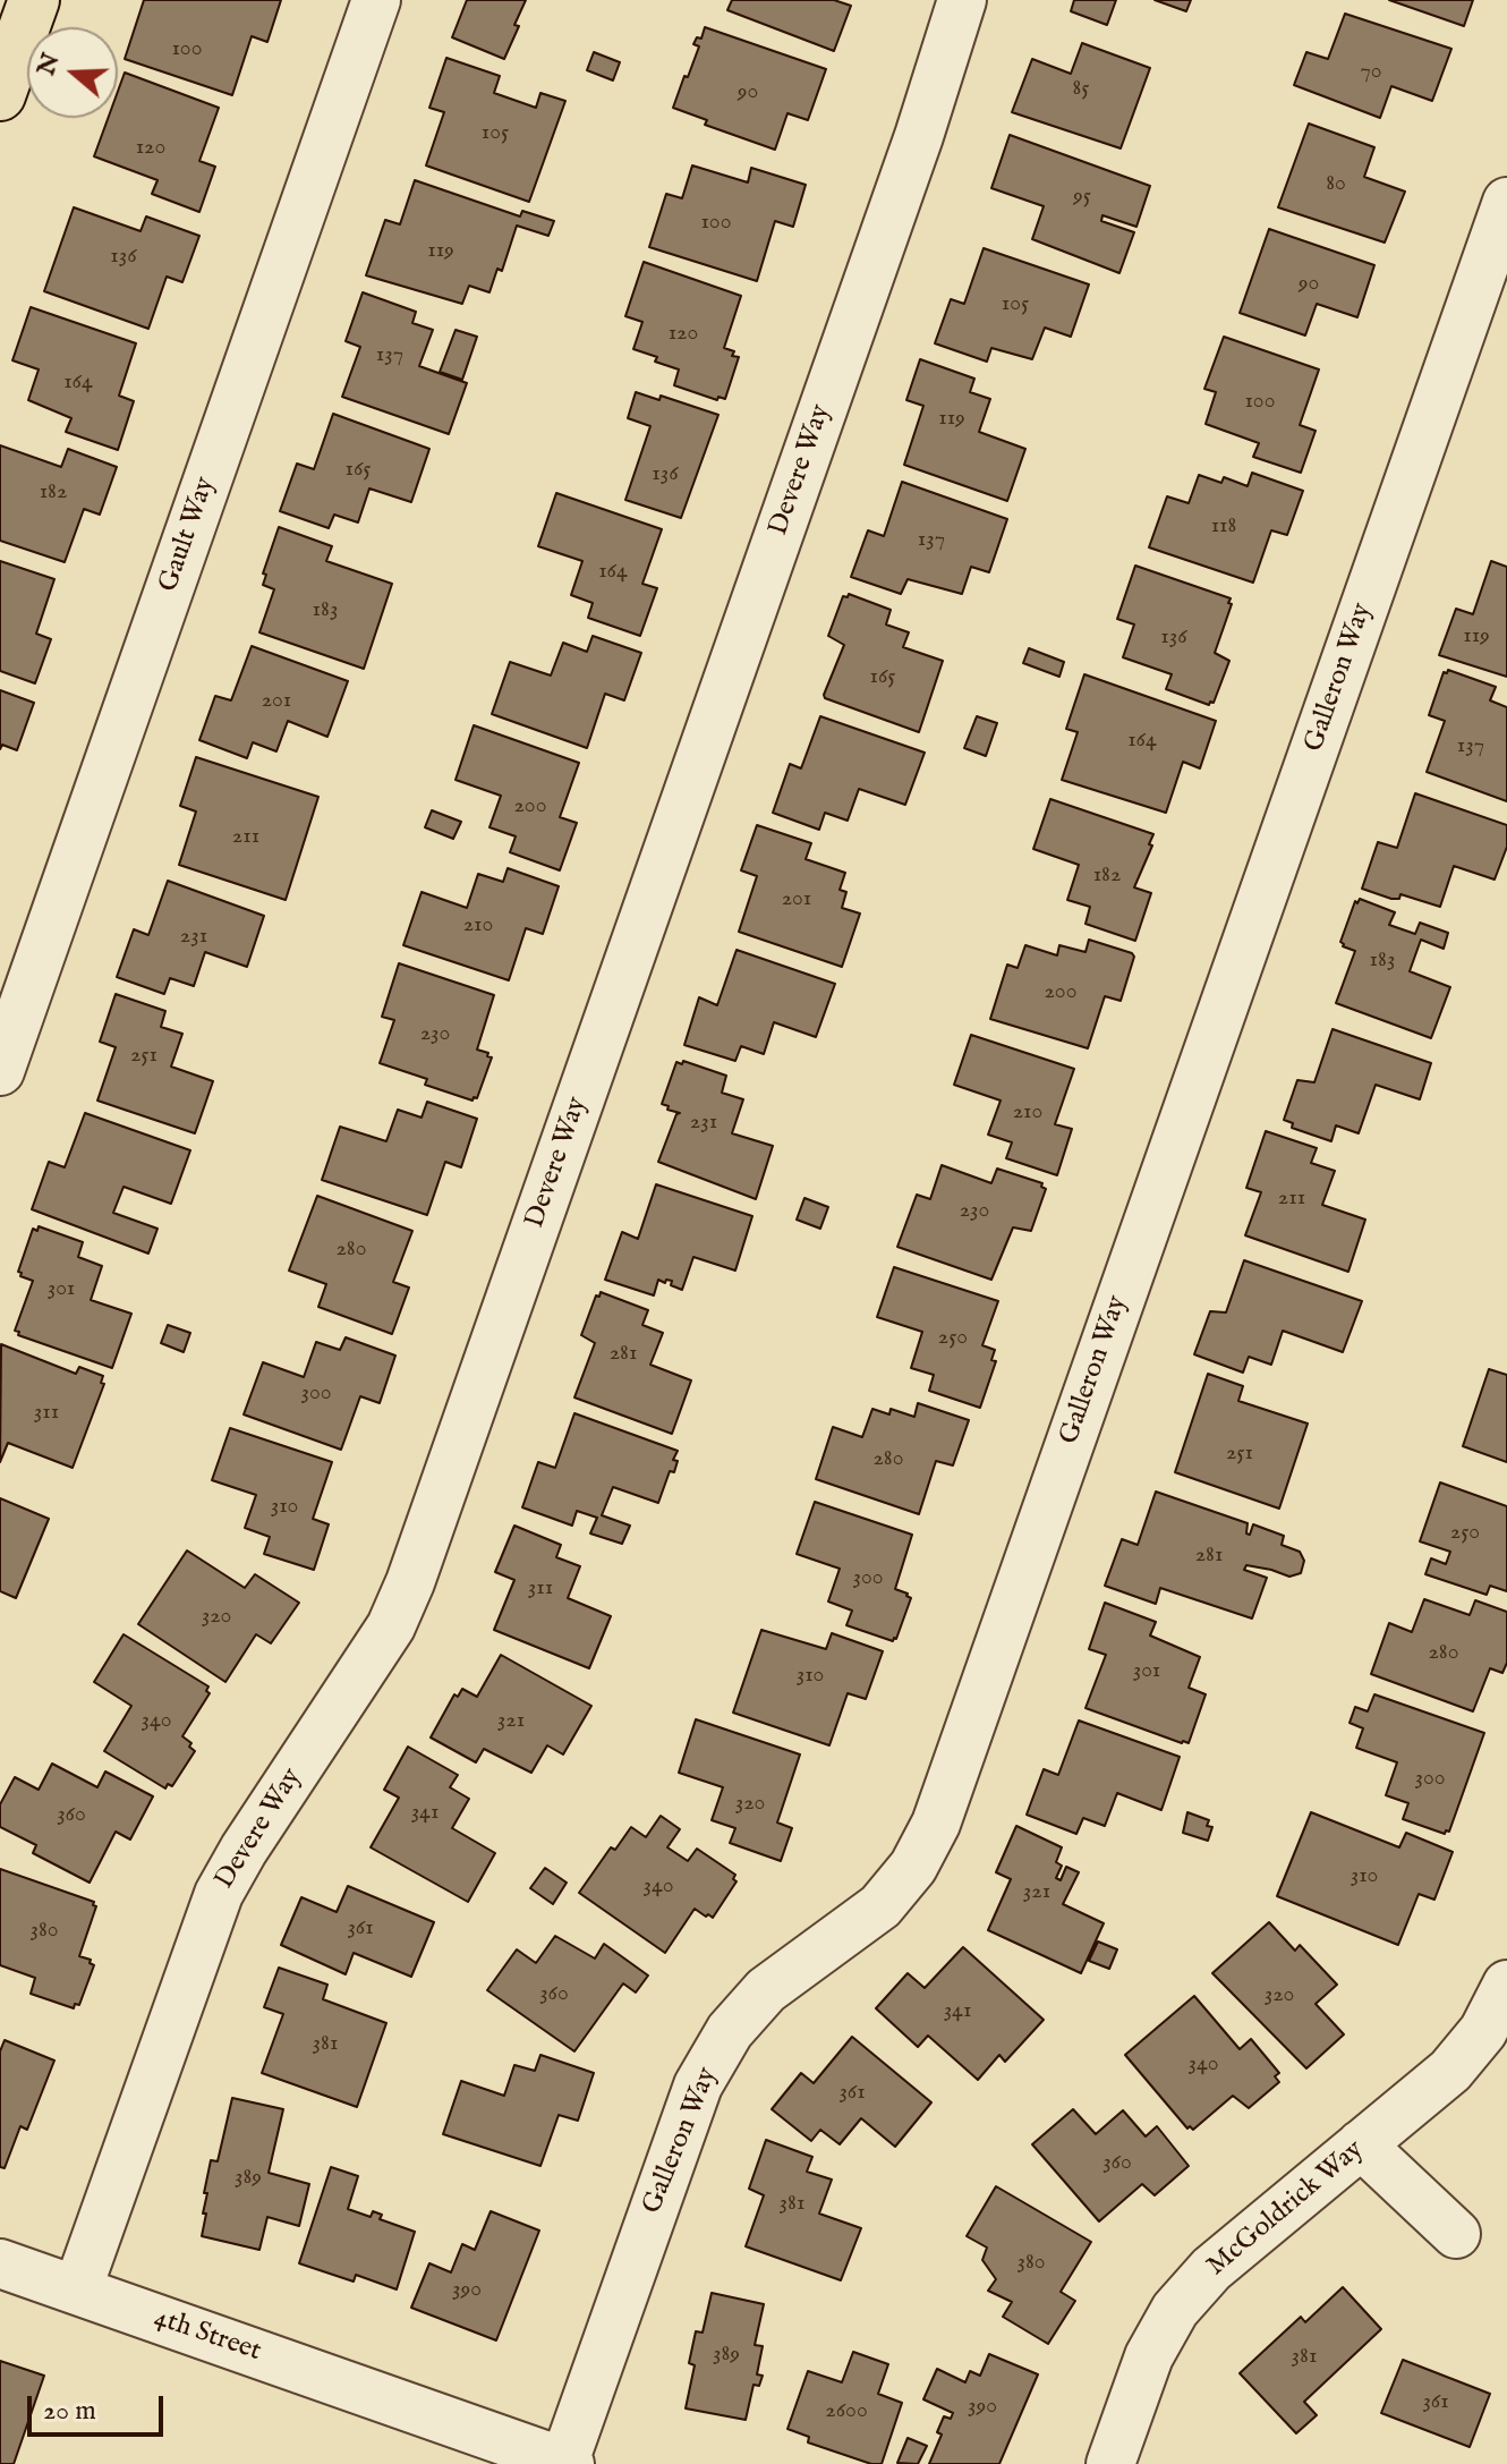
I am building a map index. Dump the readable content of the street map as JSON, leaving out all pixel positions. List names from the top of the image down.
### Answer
{
  "streets": {
    "street": [
      "Devere Way",
      "Gault Way",
      "Galleron Way",
      "McGoldrick Way",
      "4th Street"
    ]
  },
  "crossings": [
    ["Devere Way", "4th Street"],
    ["Galleron Way", "4th Street"]
  ],
  "house_numbers": [
    "100",
    "70",
    "85",
    "90",
    "105",
    "120",
    "80",
    "95",
    "100",
    "119",
    "136",
    "90",
    "105",
    "120",
    "137",
    "164",
    "100",
    "119",
    "165",
    "136",
    "182",
    "118",
    "137",
    "164",
    "183",
    "119",
    "136",
    "165",
    "201",
    "164",
    "137",
    "200",
    "211",
    "182",
    "201",
    "210",
    "231",
    "183",
    "200",
    "230",
    "251",
    "210",
    "231",
    "211",
    "230",
    "280",
    "301",
    "250",
    "281",
    "300",
    "311",
    "251",
    "280",
    "310",
    "250",
    "281",
    "300",
    "311",
    "320",
    "280",
    "301",
    "310",
    "340",
    "321",
    "300",
    "320",
    "341",
    "360",
    "310",
    "340",
    "321",
    "361",
    "380",
    "360",
    "320",
    "341",
    "381",
    "340",
    "361",
    "360",
    "389",
    "381",
    "380",
    "390",
    "389",
    "381",
    "361",
    "390",
    "2600"
  ],
  "scale_bar": "20 m",
  "north": "left"
}
